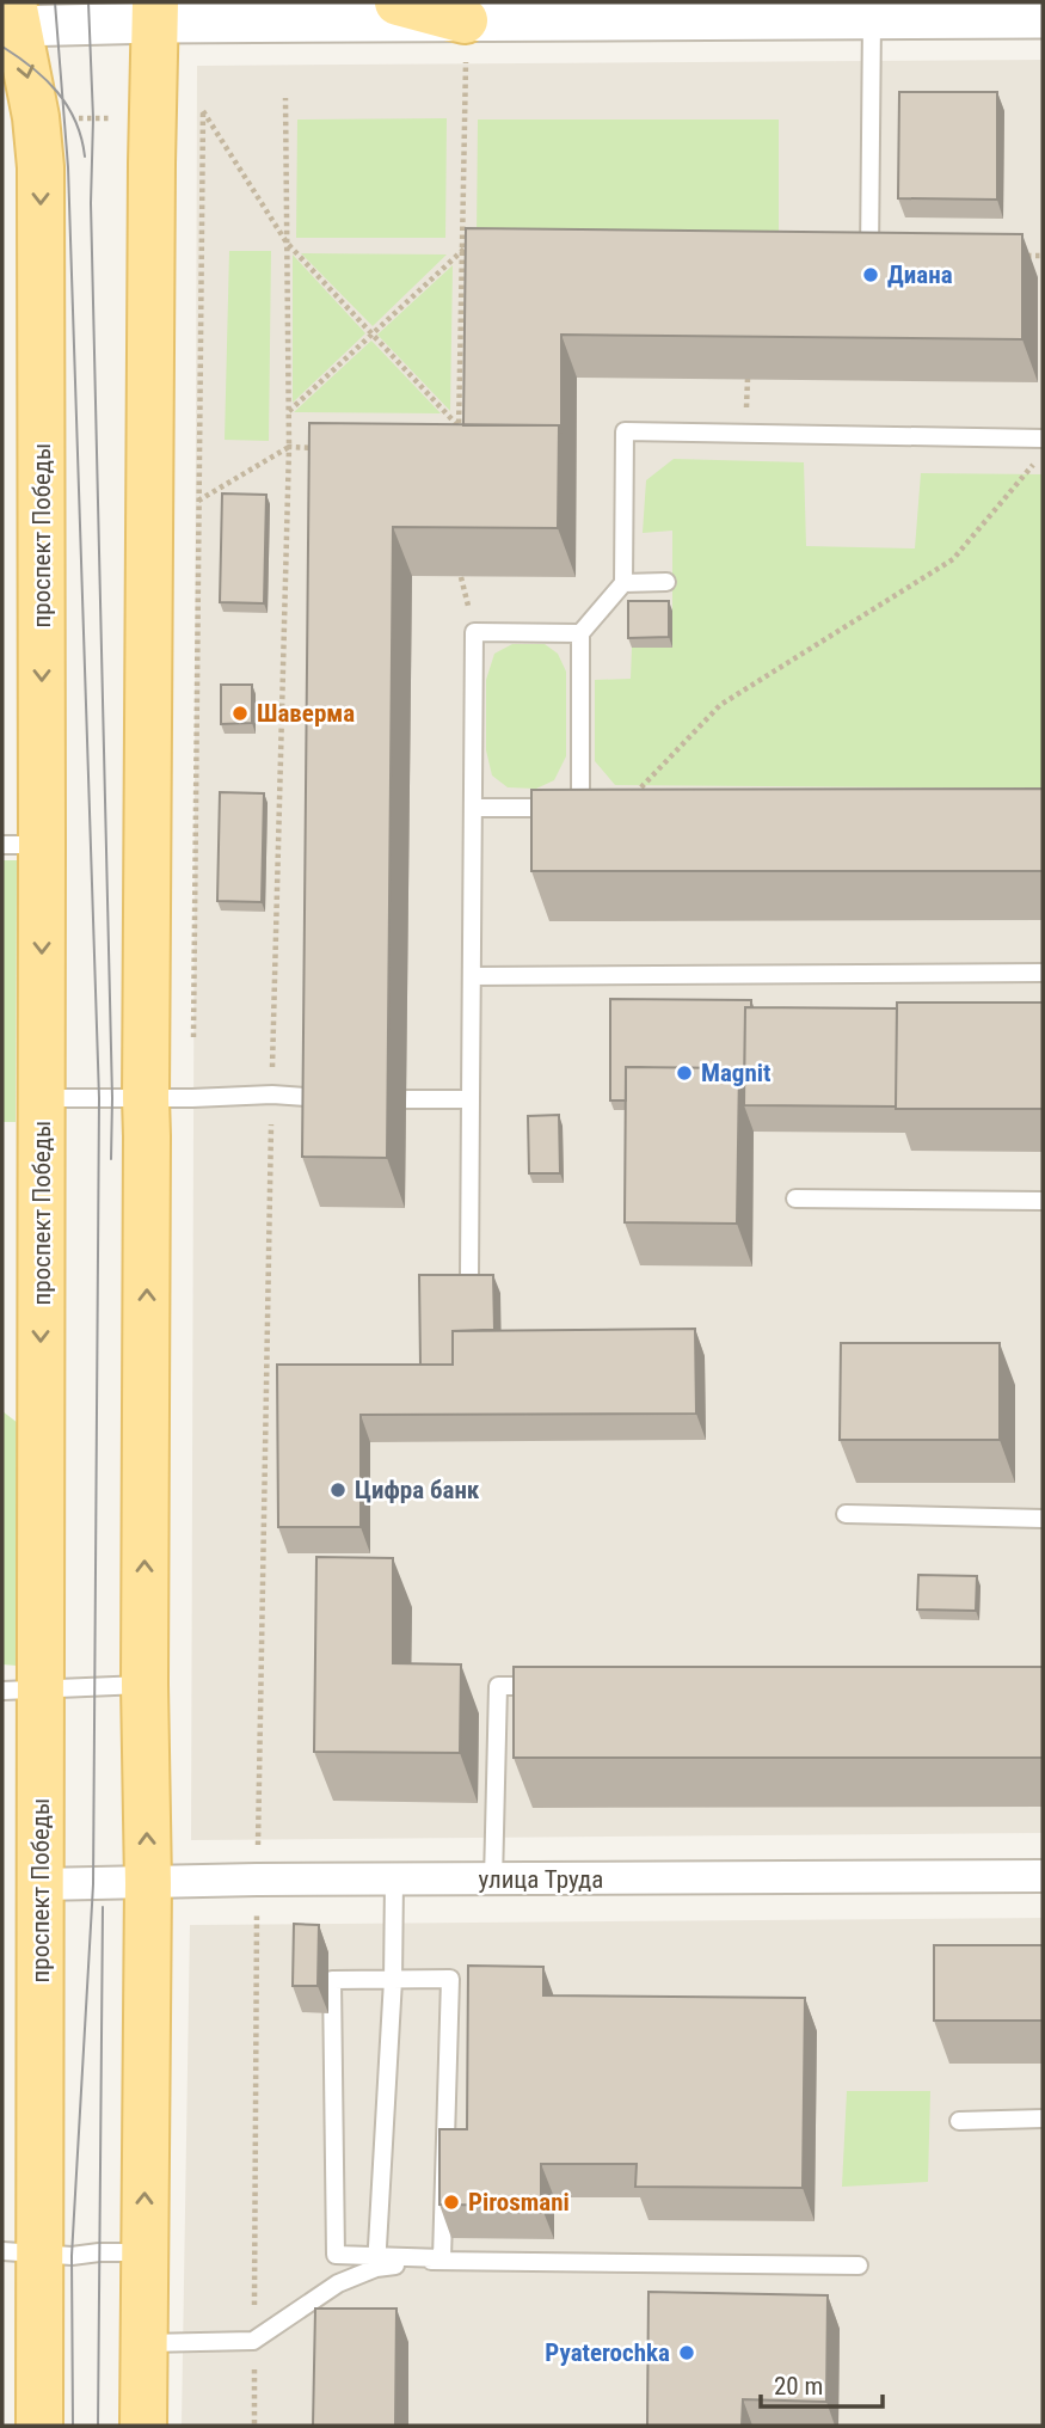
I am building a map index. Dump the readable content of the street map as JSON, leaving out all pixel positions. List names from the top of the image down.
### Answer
{
  "streets": {
    "main road": ["проспект Победы"],
    "street": ["улица Труда"]
  },
  "crossings": [
    ["проспект Победы", "улица Труда"]
  ],
  "places": [
    "Диана",
    "Шаверма",
    "Magnit",
    "Цифра банк",
    "Pirosmani",
    "Pyaterochka"
  ],
  "scale_bar": "20 m"
}
